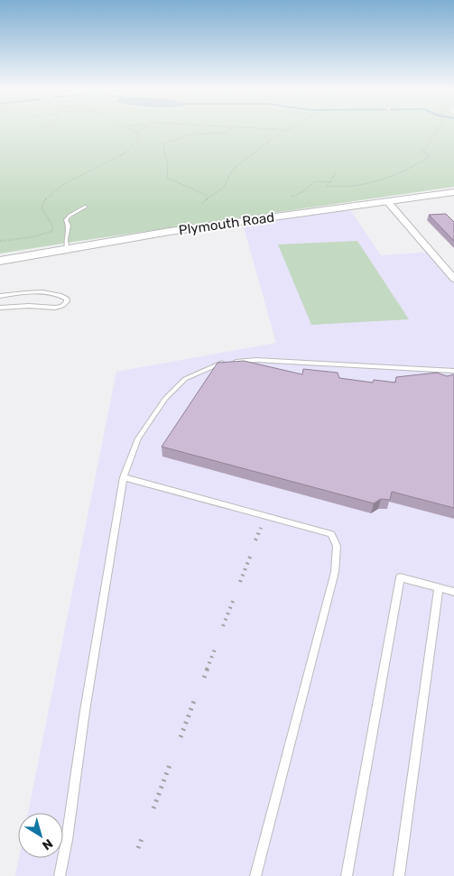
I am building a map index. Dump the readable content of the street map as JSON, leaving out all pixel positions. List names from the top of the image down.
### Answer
{
  "streets": {
    "street": ["Plymouth Road"]
  },
  "north": "bottom right"
}
